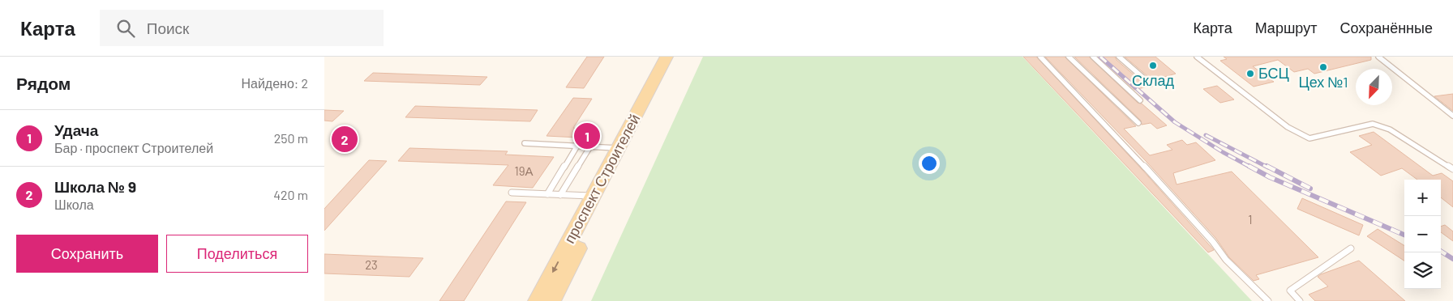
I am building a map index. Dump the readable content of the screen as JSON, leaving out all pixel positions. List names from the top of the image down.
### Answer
{
  "streets": {
    "main road": ["проспект Строителей"]
  },
  "places": ["Склад", "Цех №1", "БСЦ"],
  "house_numbers": ["19А", "1", "23"],
  "north": "bottom left",
  "page": {
    "header": "Карта",
    "search": "Поиск",
    "nav": ["Карта", "Маршрут", "Сохранённые"],
    "heading": ["Рядом", "Найдено: 2"],
    "list": [
      {
        "mark": "1",
        "name": "Удача",
        "note": "Бар · проспект Строителей",
        "value": "250 m"
      },
      {
        "mark": "2",
        "name": "Школа № 9",
        "note": "Школа",
        "value": "420 m"
      }
    ],
    "pins": ["1", "2"],
    "map_buttons": ["+", "−"],
    "buttons": ["Сохранить", "Поделиться"]
  }
}
